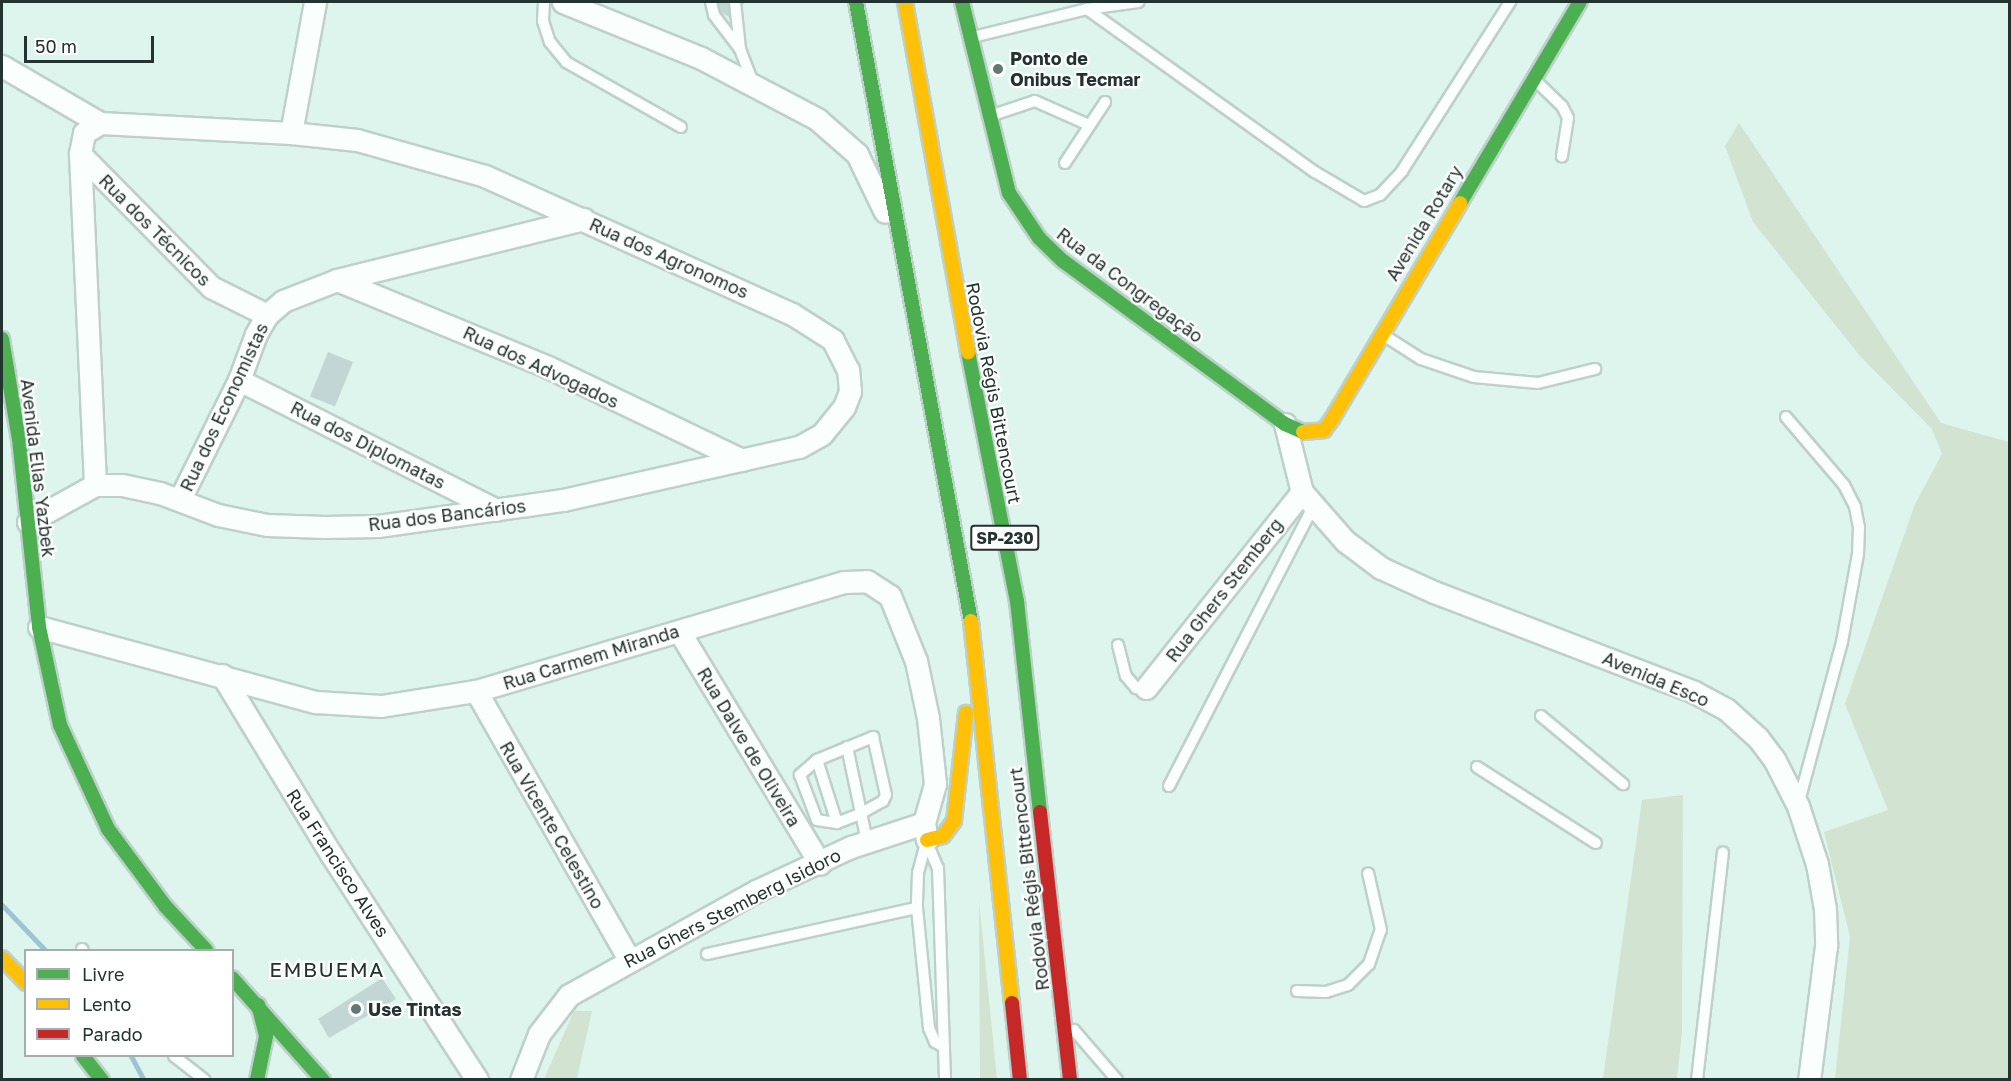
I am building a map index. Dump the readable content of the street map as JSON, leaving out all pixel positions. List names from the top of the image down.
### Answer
{
  "streets": {
    "main road": [
      "Avenida Rotary",
      "Rua da Congregação",
      "Rodovia Régis Bittencourt",
      "Avenida Elias Yazbek",
      "SP-230"
    ],
    "street": [
      "Rua dos Técnicos",
      "Rua dos Agronomos",
      "Rua dos Advogados",
      "Rua dos Economistas",
      "Rua dos Diplomatas",
      "Rua dos Bancários",
      "Rua Ghers Stemberg",
      "Rua Carmem Miranda",
      "Avenida Esco",
      "Rua Dalve de Oliveira",
      "Rua Vicente Celestino",
      "Rua Francisco Alves",
      "Rua Ghers Stemberg Isidoro"
    ]
  },
  "crossings": [
    ["Avenida Rotary", "Rua da Congregação"],
    ["Avenida Rotary", "Avenida Esco"],
    ["Rua dos Técnicos", "Rua dos Agronomos"],
    ["Rua dos Técnicos", "Rua dos Economistas"],
    ["Rua dos Agronomos", "Rua dos Advogados"],
    ["Rua dos Agronomos", "Rua dos Economistas"],
    ["Rua dos Agronomos", "Rua dos Bancários"],
    ["Rua da Congregação", "Avenida Esco"],
    ["Rua dos Advogados", "Rua dos Bancários"],
    ["Rua dos Economistas", "Rua dos Diplomatas"],
    ["Rua dos Economistas", "Rua dos Bancários"],
    ["Rua dos Diplomatas", "Rua dos Bancários"],
    ["Avenida Elias Yazbek", "Rua Carmem Miranda"],
    ["Rua Ghers Stemberg", "Avenida Esco"],
    ["Rua Carmem Miranda", "Rua Dalve de Oliveira"],
    ["Rua Carmem Miranda", "Rua Vicente Celestino"],
    ["Rua Carmem Miranda", "Rua Francisco Alves"],
    ["Rua Carmem Miranda", "Rua Ghers Stemberg Isidoro"],
    ["Rua Dalve de Oliveira", "Rua Ghers Stemberg Isidoro"],
    ["Rua Vicente Celestino", "Rua Ghers Stemberg Isidoro"]
  ],
  "districts": ["EMBUEMA"],
  "places": ["Ponto de Onibus Tecmar", "Use Tintas"],
  "legend": ["Livre", "Lento", "Parado"],
  "scale_bar": "50 m"
}
